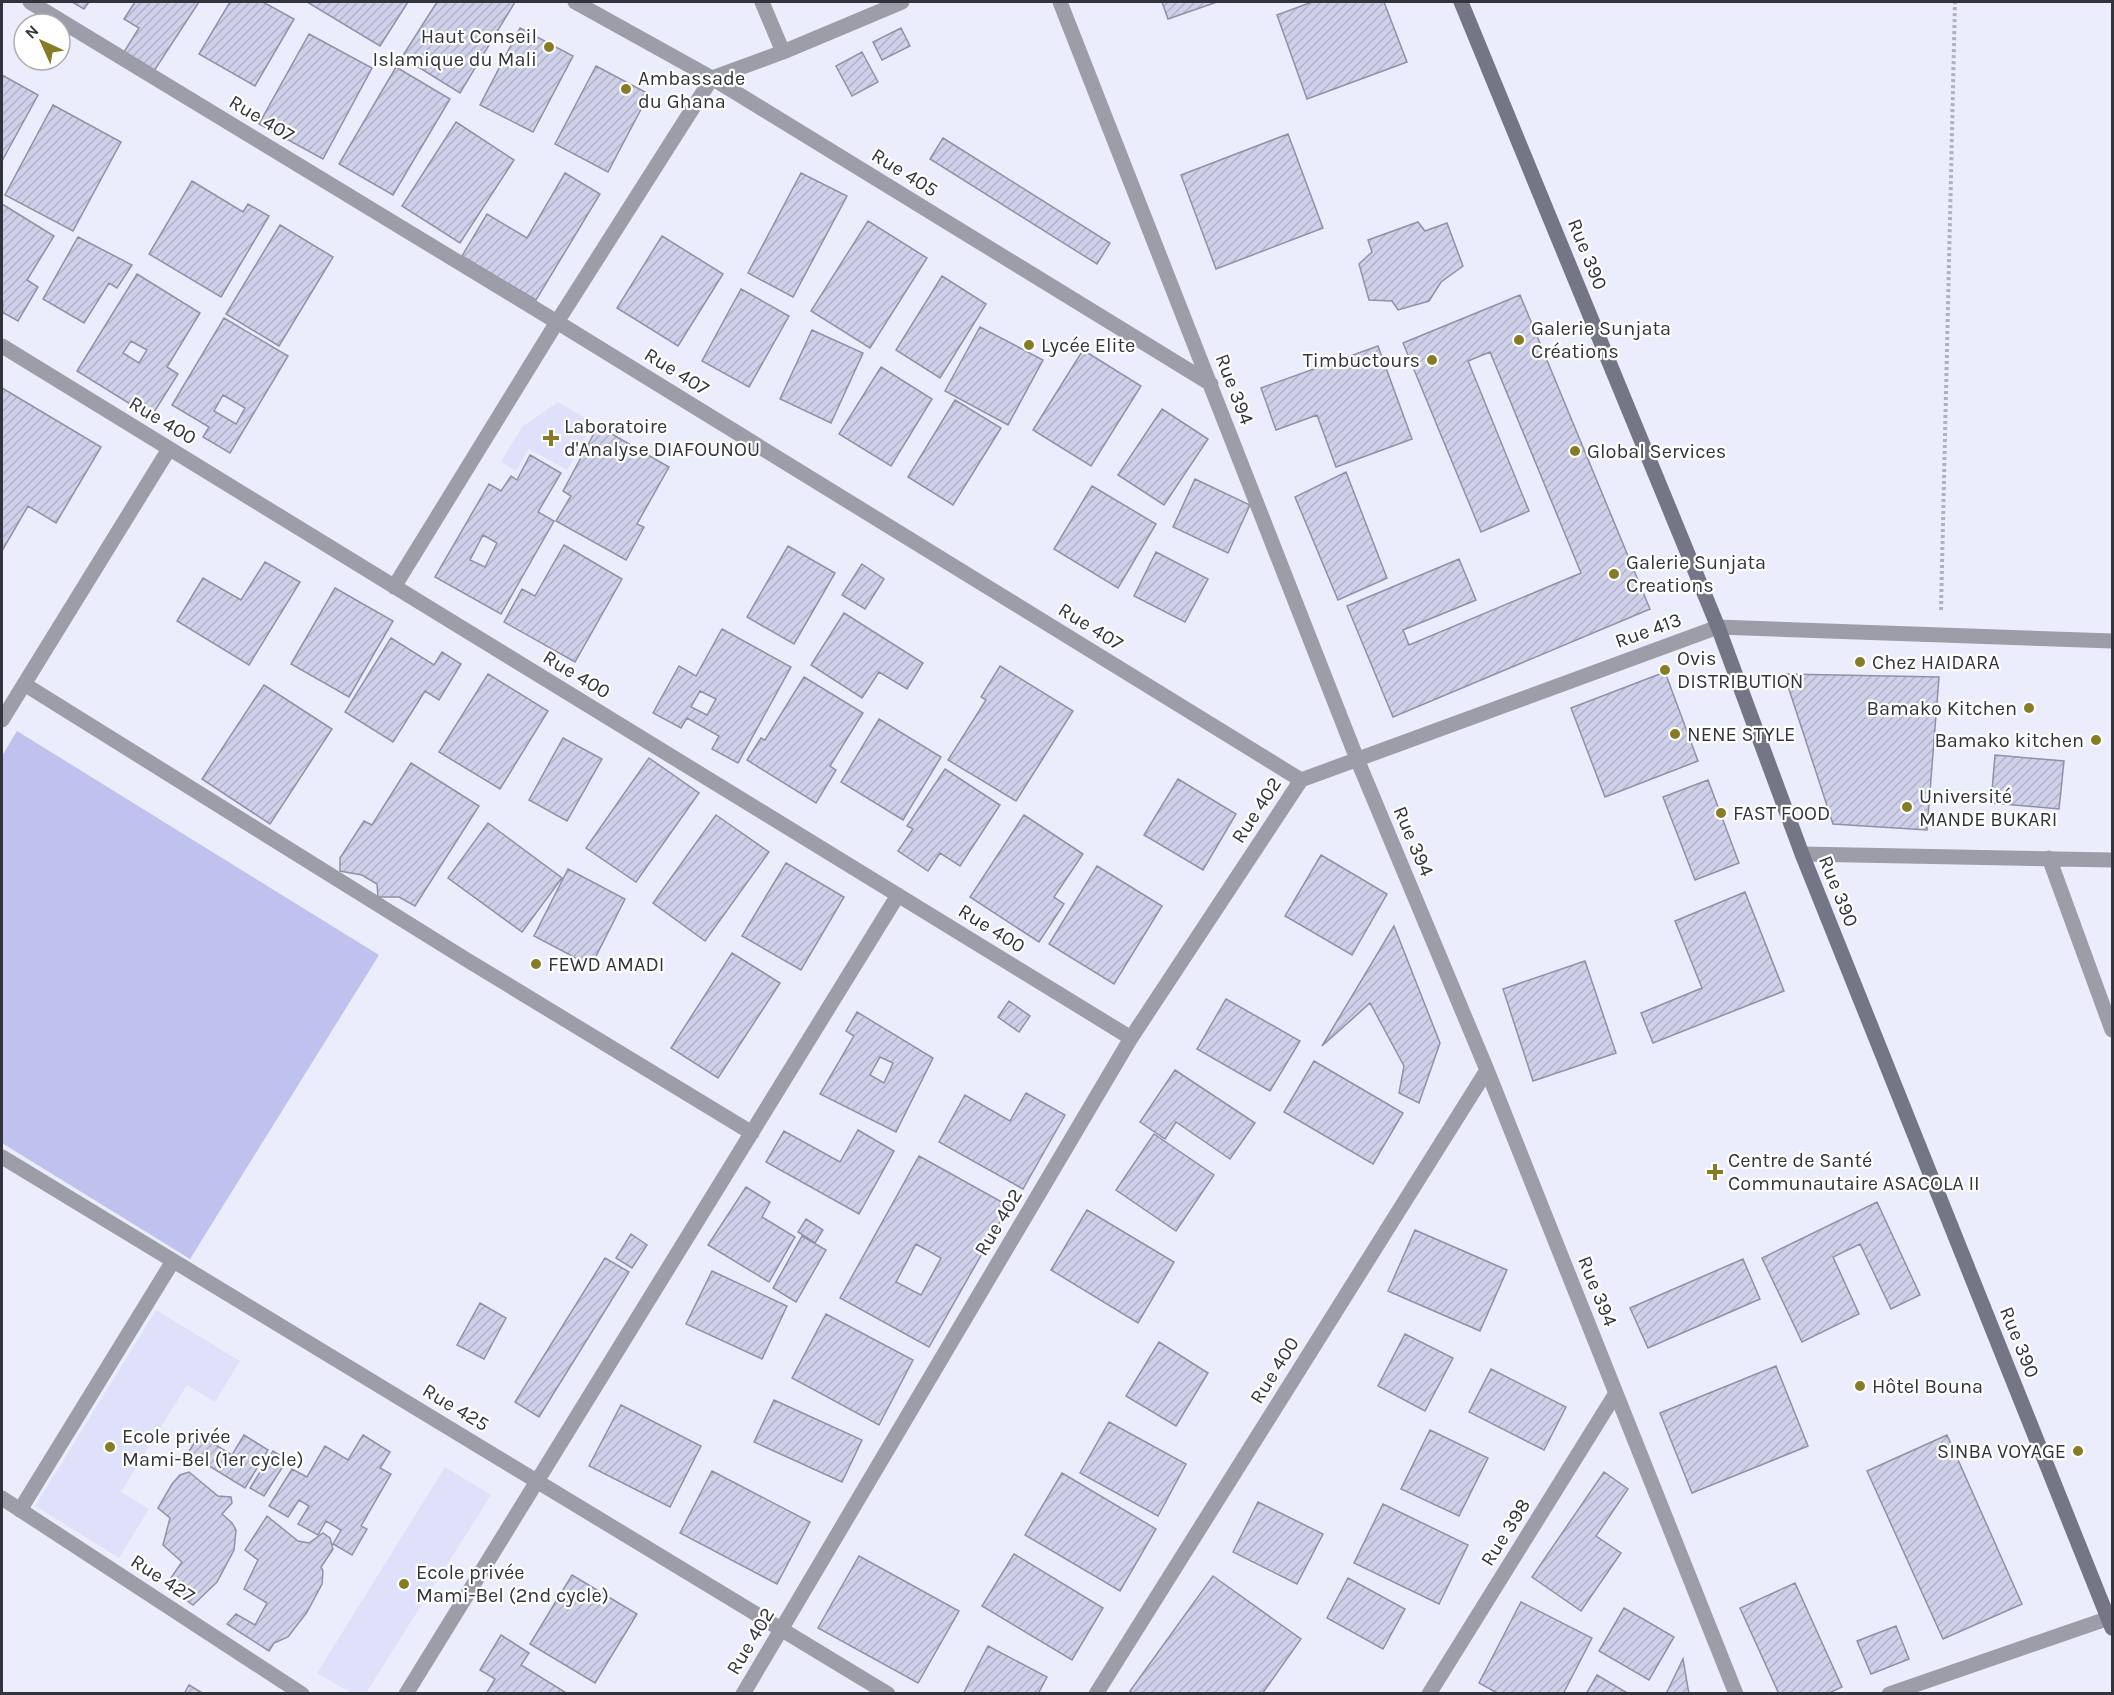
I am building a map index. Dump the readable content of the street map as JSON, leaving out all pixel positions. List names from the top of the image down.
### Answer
{
  "streets": {
    "street": [
      "Rue 407",
      "Rue 405",
      "Rue 390",
      "Rue 394",
      "Rue 400",
      "Rue 413",
      "Rue 402",
      "Rue 425",
      "Rue 398",
      "Rue 427"
    ]
  },
  "crossings": [
    ["Rue 407", "Rue 413"],
    ["Rue 407", "Rue 402"],
    ["Rue 405", "Rue 394"],
    ["Rue 390", "Rue 413"],
    ["Rue 394", "Rue 400"],
    ["Rue 394", "Rue 413"],
    ["Rue 394", "Rue 398"],
    ["Rue 400", "Rue 402"],
    ["Rue 413", "Rue 402"],
    ["Rue 402", "Rue 425"]
  ],
  "places": {
    "other": [
      "Haut Conseil Islamique du Mali",
      "Ambassade du Ghana",
      "Galerie Sunjata Créations",
      "Lycée Elite",
      "Timbuctours",
      "Global Services",
      "Galerie Sunjata Creations",
      "Chez HAIDARA",
      "Ovis DISTRIBUTION",
      "Bamako Kitchen",
      "NENE STYLE",
      "Bamako kitchen",
      "Université MANDE BUKARI",
      "FAST FOOD",
      "FEWD AMADI",
      "Hôtel Bouna",
      "Ecole privée Mami-Bel (1er cycle)",
      "SINBA VOYAGE",
      "Ecole privée Mami-Bel (2nd cycle)"
    ],
    "health": ["Laboratoire d'Analyse DIAFOUNOU", "Centre de Santé Communautaire ASACOLA II"]
  },
  "north": "top left"
}
